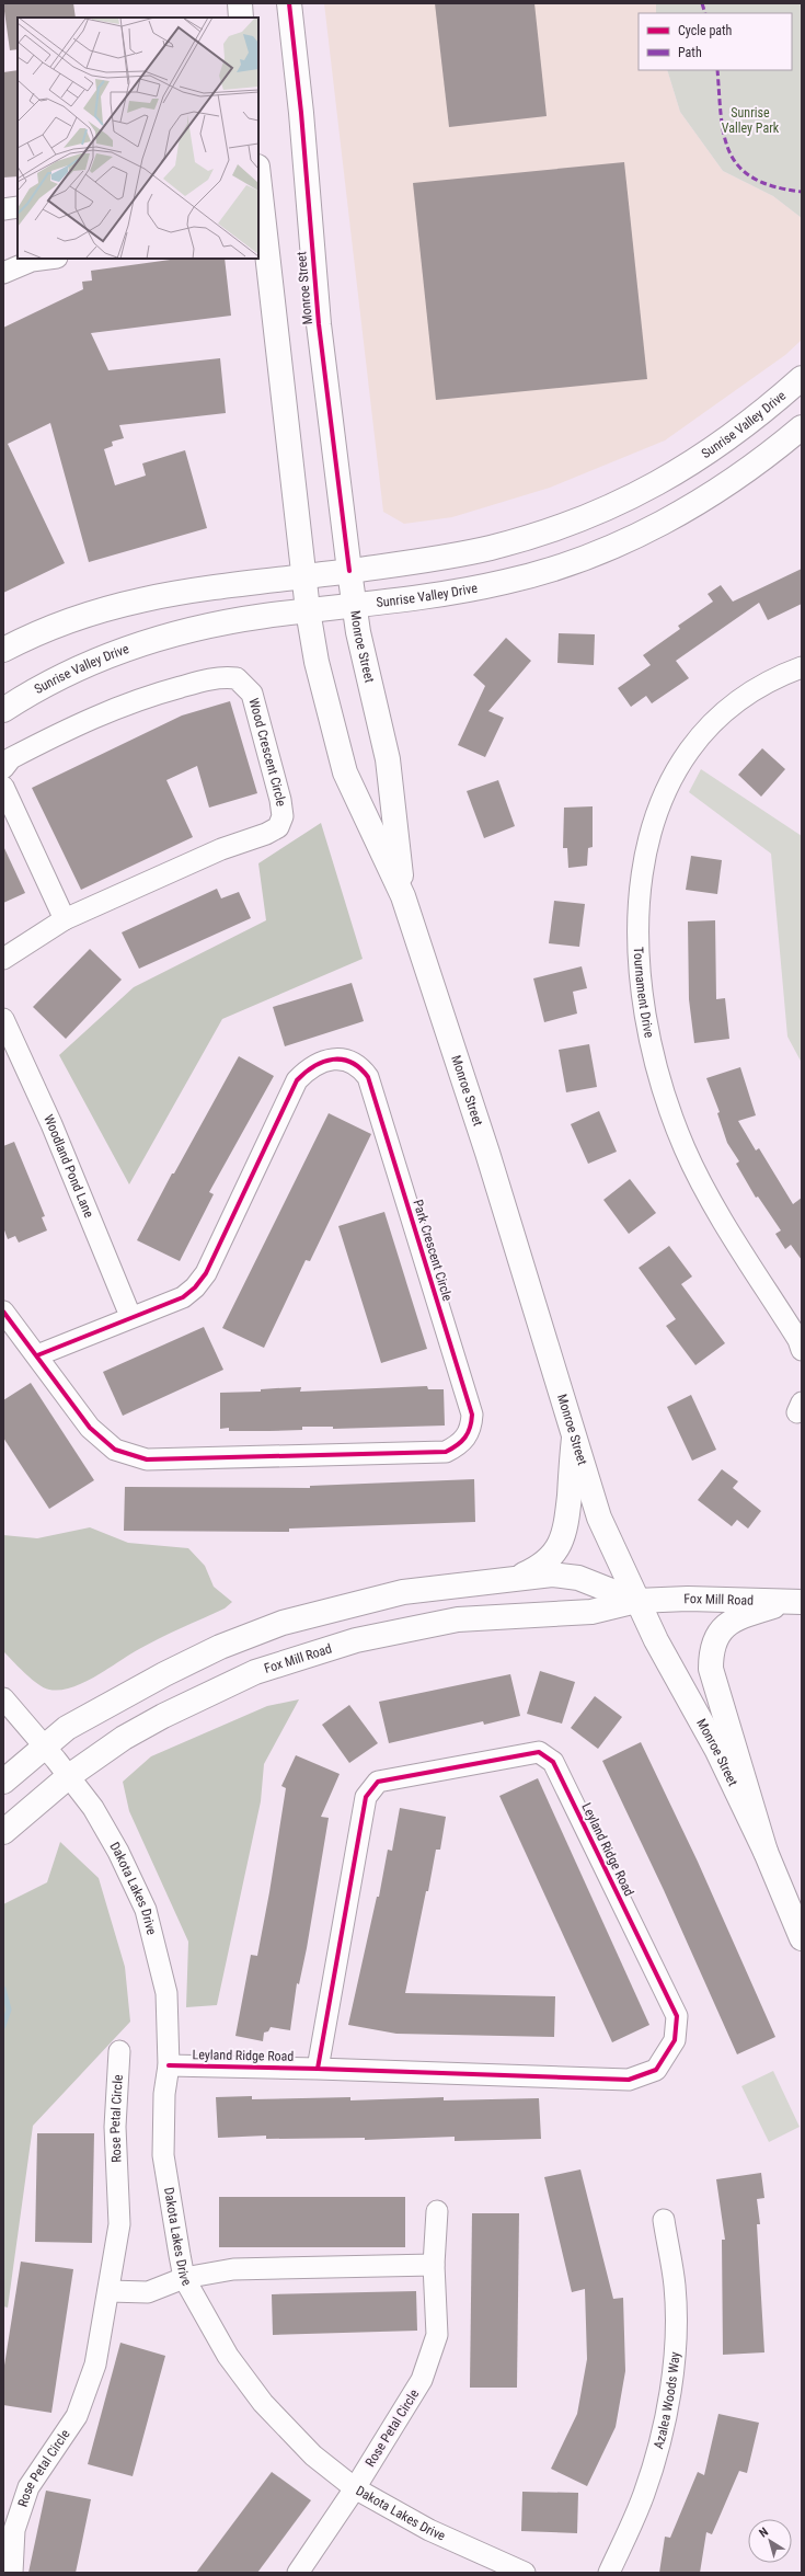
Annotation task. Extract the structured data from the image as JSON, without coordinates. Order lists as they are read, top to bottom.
{
  "streets": {
    "main road": ["Monroe Street", "Sunrise Valley Drive", "Fox Mill Road"],
    "street": [
      "Wood Crescent Circle",
      "Tournament Drive",
      "Woodland Pond Lane",
      "Park Crescent Circle",
      "Leyland Ridge Road",
      "Dakota Lakes Drive",
      "Rose Petal Circle",
      "Azalea Woods Way"
    ]
  },
  "crossings": [
    ["Monroe Street", "Sunrise Valley Drive"],
    ["Monroe Street", "Fox Mill Road"],
    ["Woodland Pond Lane", "Park Crescent Circle"],
    ["Fox Mill Road", "Dakota Lakes Drive"],
    ["Leyland Ridge Road", "Dakota Lakes Drive"],
    ["Dakota Lakes Drive", "Rose Petal Circle"]
  ],
  "parks": ["Sunrise Valley Park"],
  "legend": ["Cycle path", "Path"],
  "north": "top left"
}
